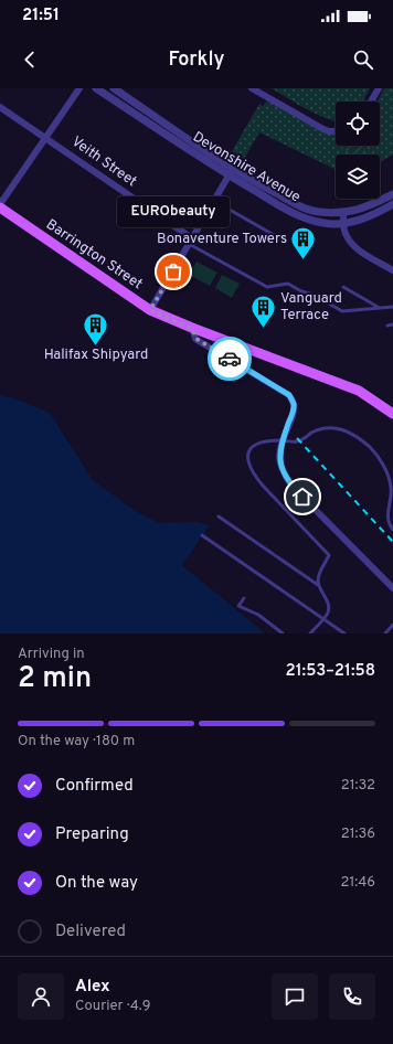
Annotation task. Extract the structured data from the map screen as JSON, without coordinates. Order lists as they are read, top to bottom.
{
  "streets": {
    "main road": ["Barrington Street"],
    "street": ["Veith Street", "Devonshire Avenue"]
  },
  "places": {
    "building": ["Bonaventure Towers", "Vanguard Terrace", "Halifax Shipyard"],
    "other": ["EURObeauty"]
  },
  "page": {
    "status": "21:51",
    "header": "Forkly",
    "bubble": "EURObeauty",
    "heading": ["2 min", "Arriving in", "21:53–21:58"],
    "panel": ["Alex", "Courier · 4.9"],
    "bar": "On the way · 180 m",
    "list": [
      ["Confirmed", "21:32"],
      ["Preparing", "21:36"],
      ["On the way", "21:46"],
      "Delivered"
    ]
  }
}
